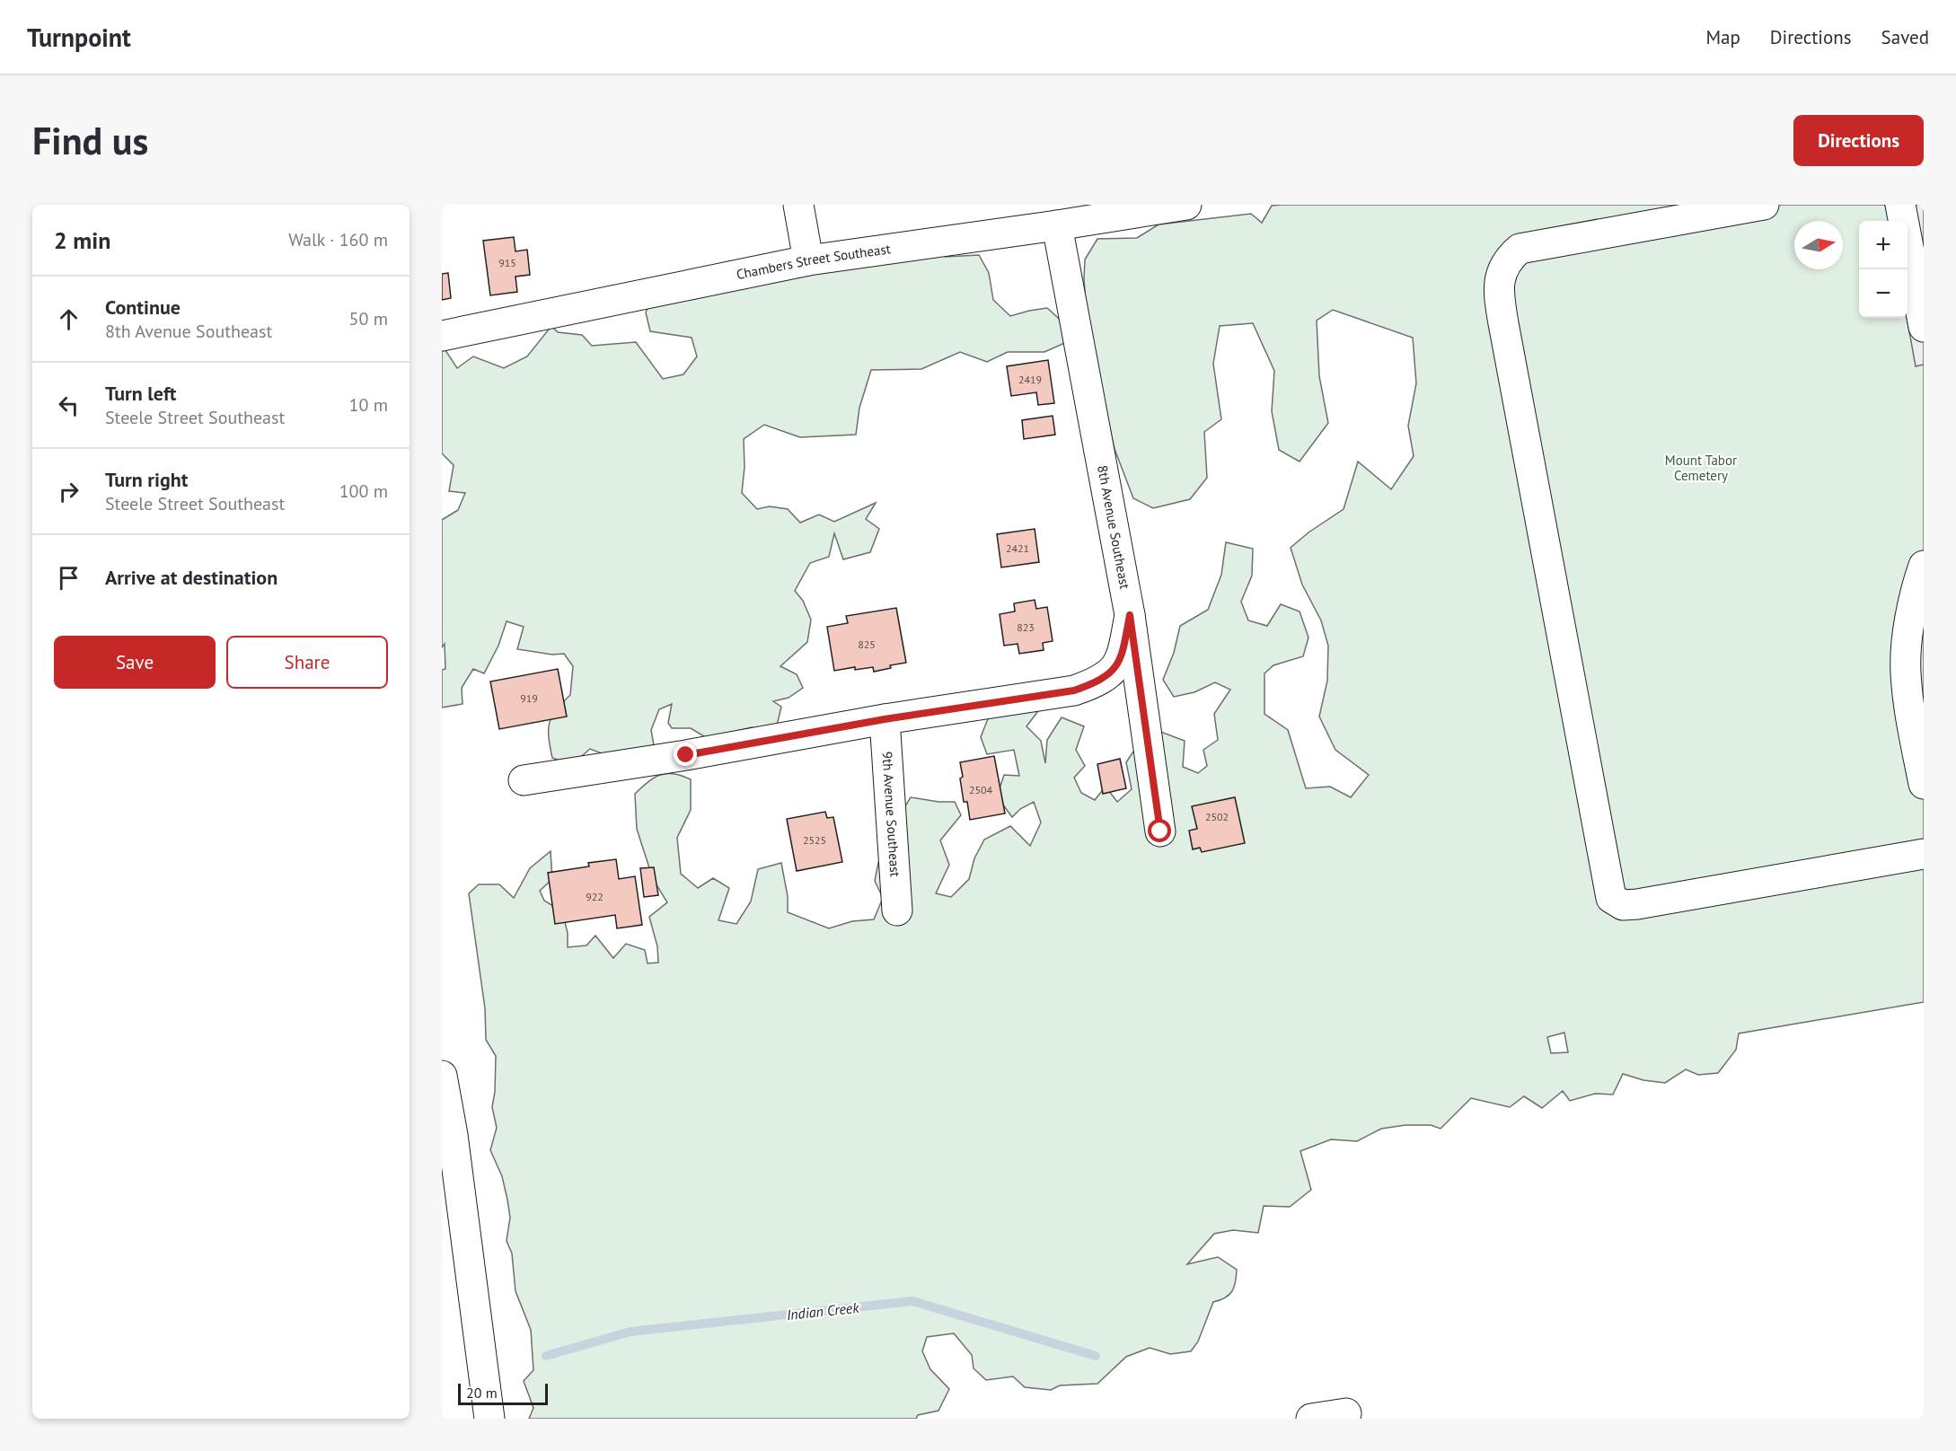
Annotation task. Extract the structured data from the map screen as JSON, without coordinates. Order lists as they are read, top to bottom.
{
  "streets": {
    "main road": ["Chambers Street Southeast", "8th Avenue Southeast", "9th Avenue Southeast"]
  },
  "crossings": [
    ["Chambers Street Southeast", "8th Avenue Southeast"]
  ],
  "water": ["Indian Creek"],
  "parks": ["Mount Tabor Cemetery"],
  "house_numbers": [
    "915",
    "2419",
    "2421",
    "823",
    "825",
    "919",
    "2504",
    "2502",
    "2525",
    "922"
  ],
  "scale_bar": "20 m",
  "north": "right",
  "page": {
    "header": "Turnpoint",
    "nav": ["Map", "Directions", "Saved"],
    "buttons": [
      "Directions",
      ["Save", "Share"]
    ],
    "title": "Find us",
    "heading": ["2 min", "Walk · 160 m"],
    "map_buttons": ["+", "−"],
    "list": [
      ["Continue", "8th Avenue Southeast", "50 m"],
      ["Turn left", "Steele Street Southeast", "10 m"],
      ["Turn right", "Steele Street Southeast", "100 m"],
      "Arrive at destination"
    ],
    "scale": "20 m"
  }
}
